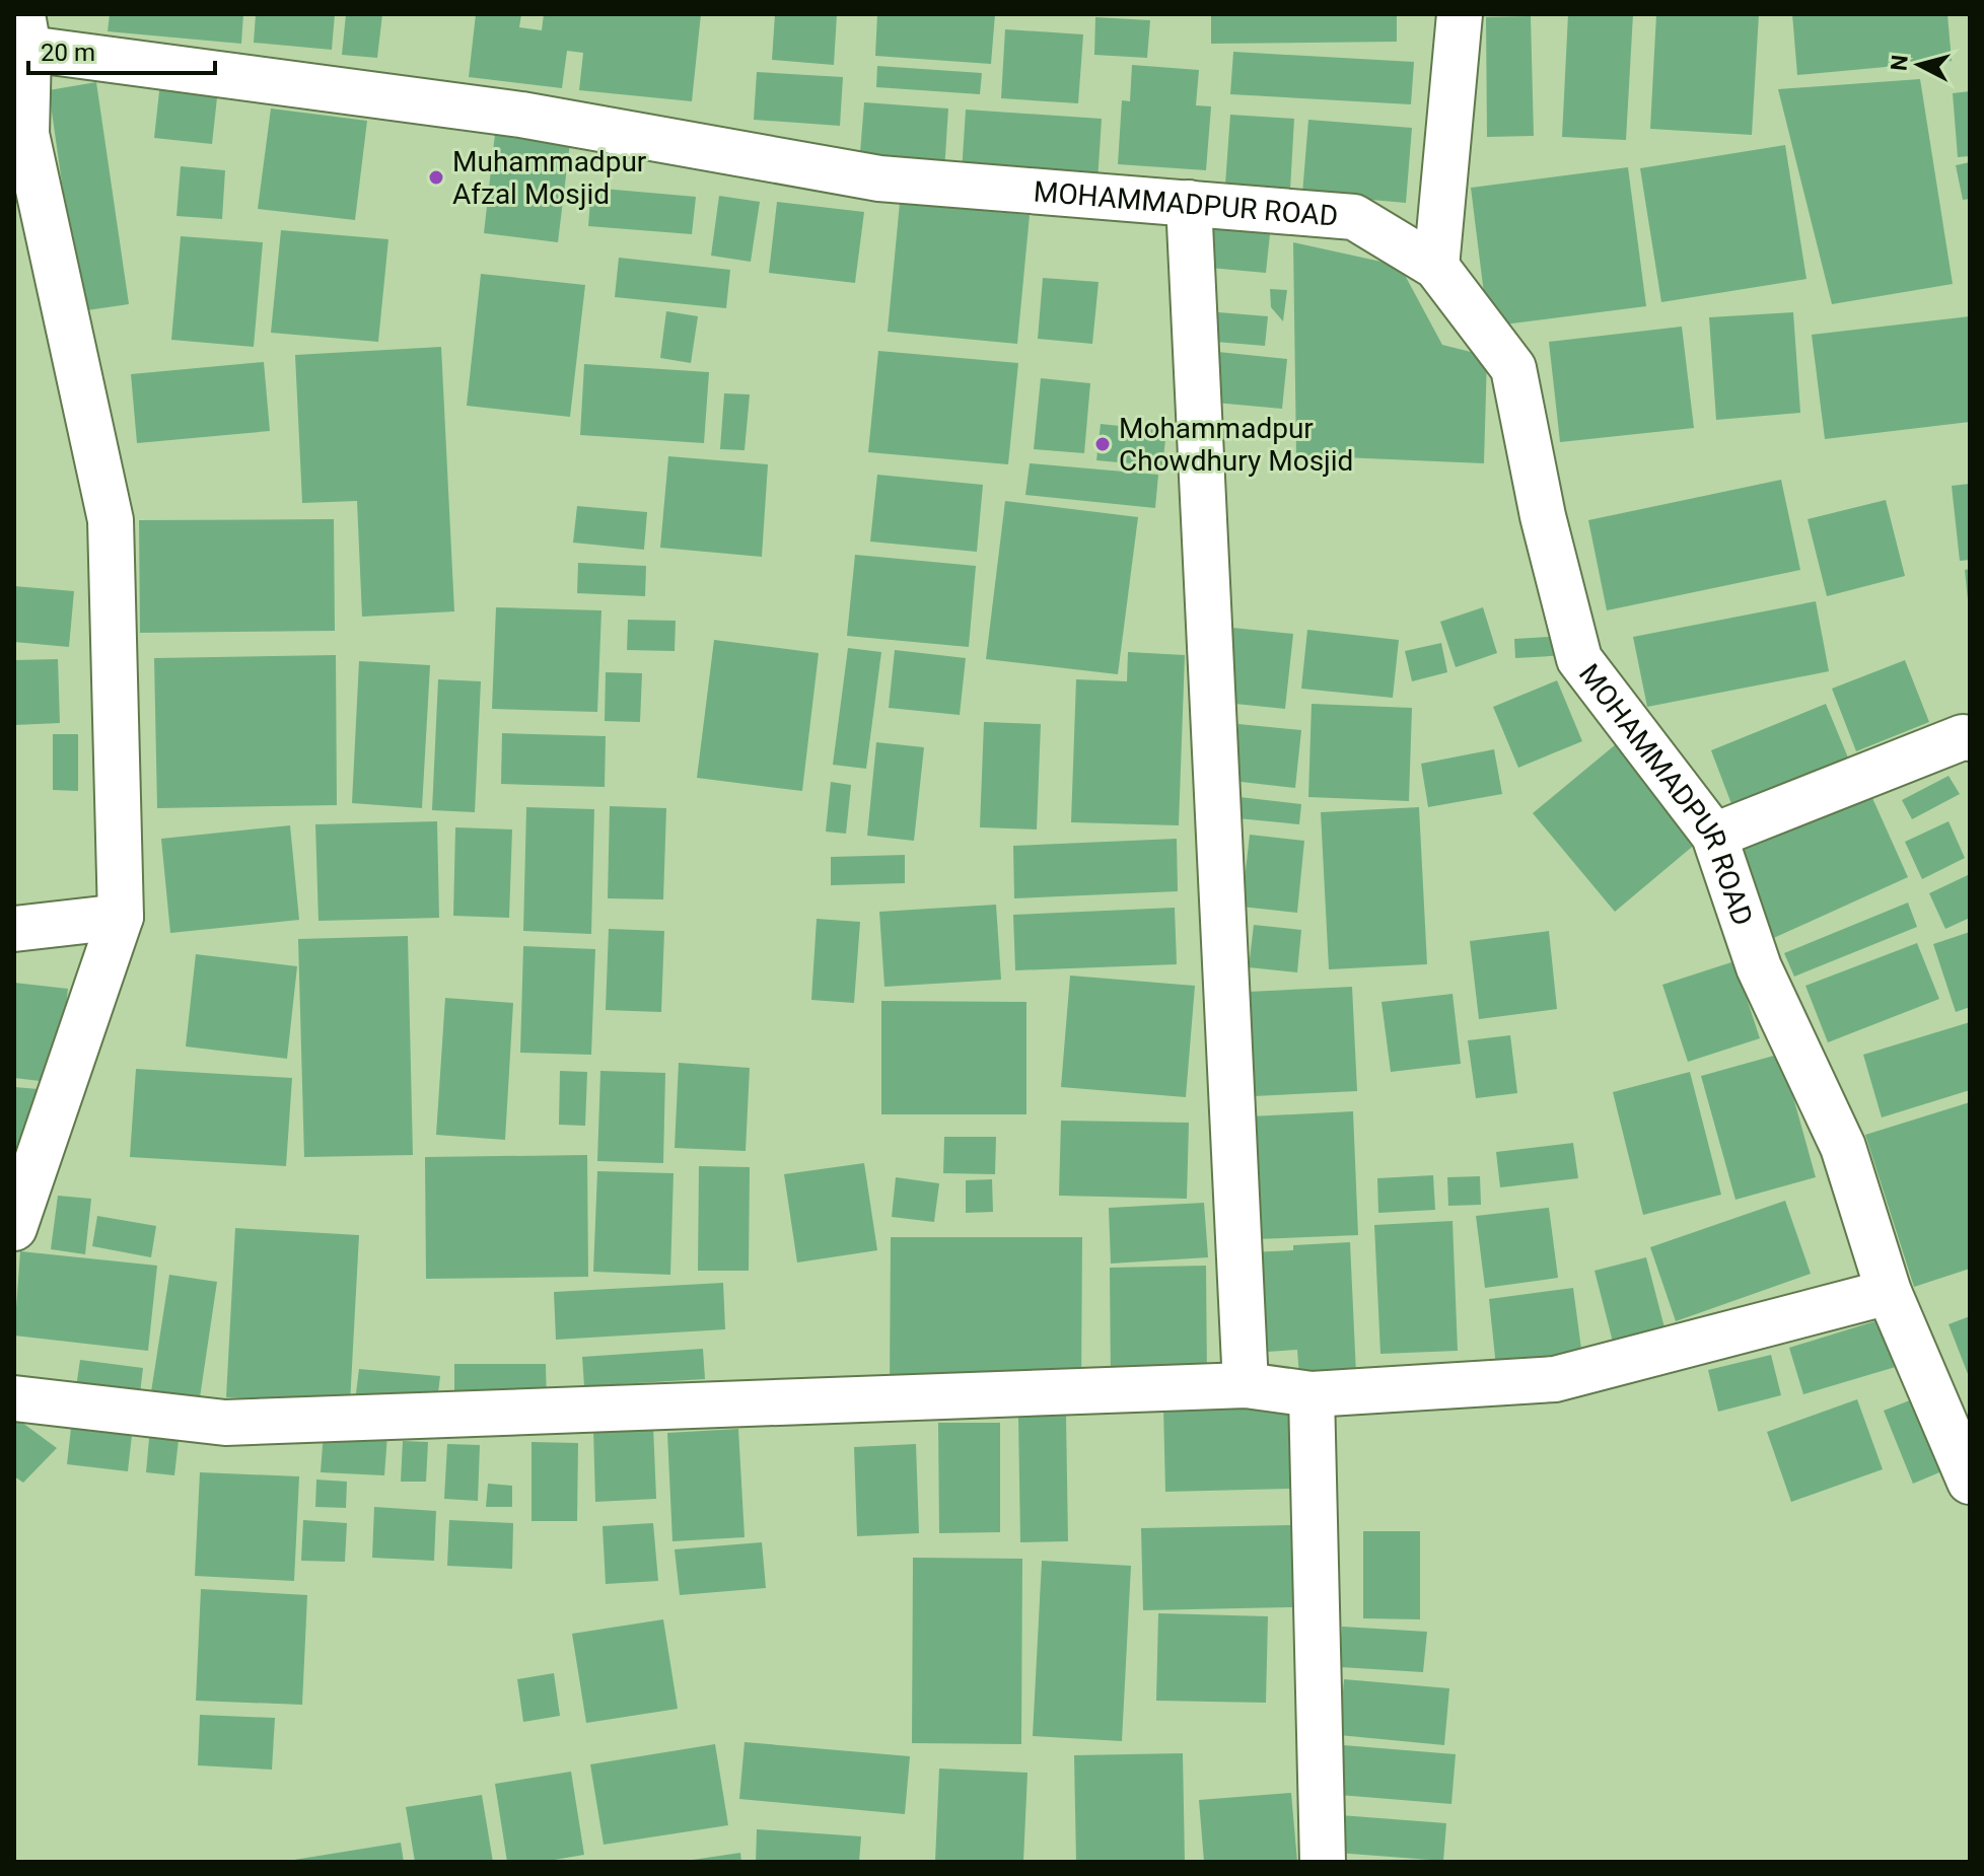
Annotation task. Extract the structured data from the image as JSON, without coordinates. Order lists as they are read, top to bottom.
{
  "streets": {
    "street": ["MOHAMMADPUR ROAD"]
  },
  "places": ["Muhammadpur Afzal Mosjid", "Mohammadpur Chowdhury Mosjid"],
  "scale_bar": "20 m",
  "north": "left"
}
